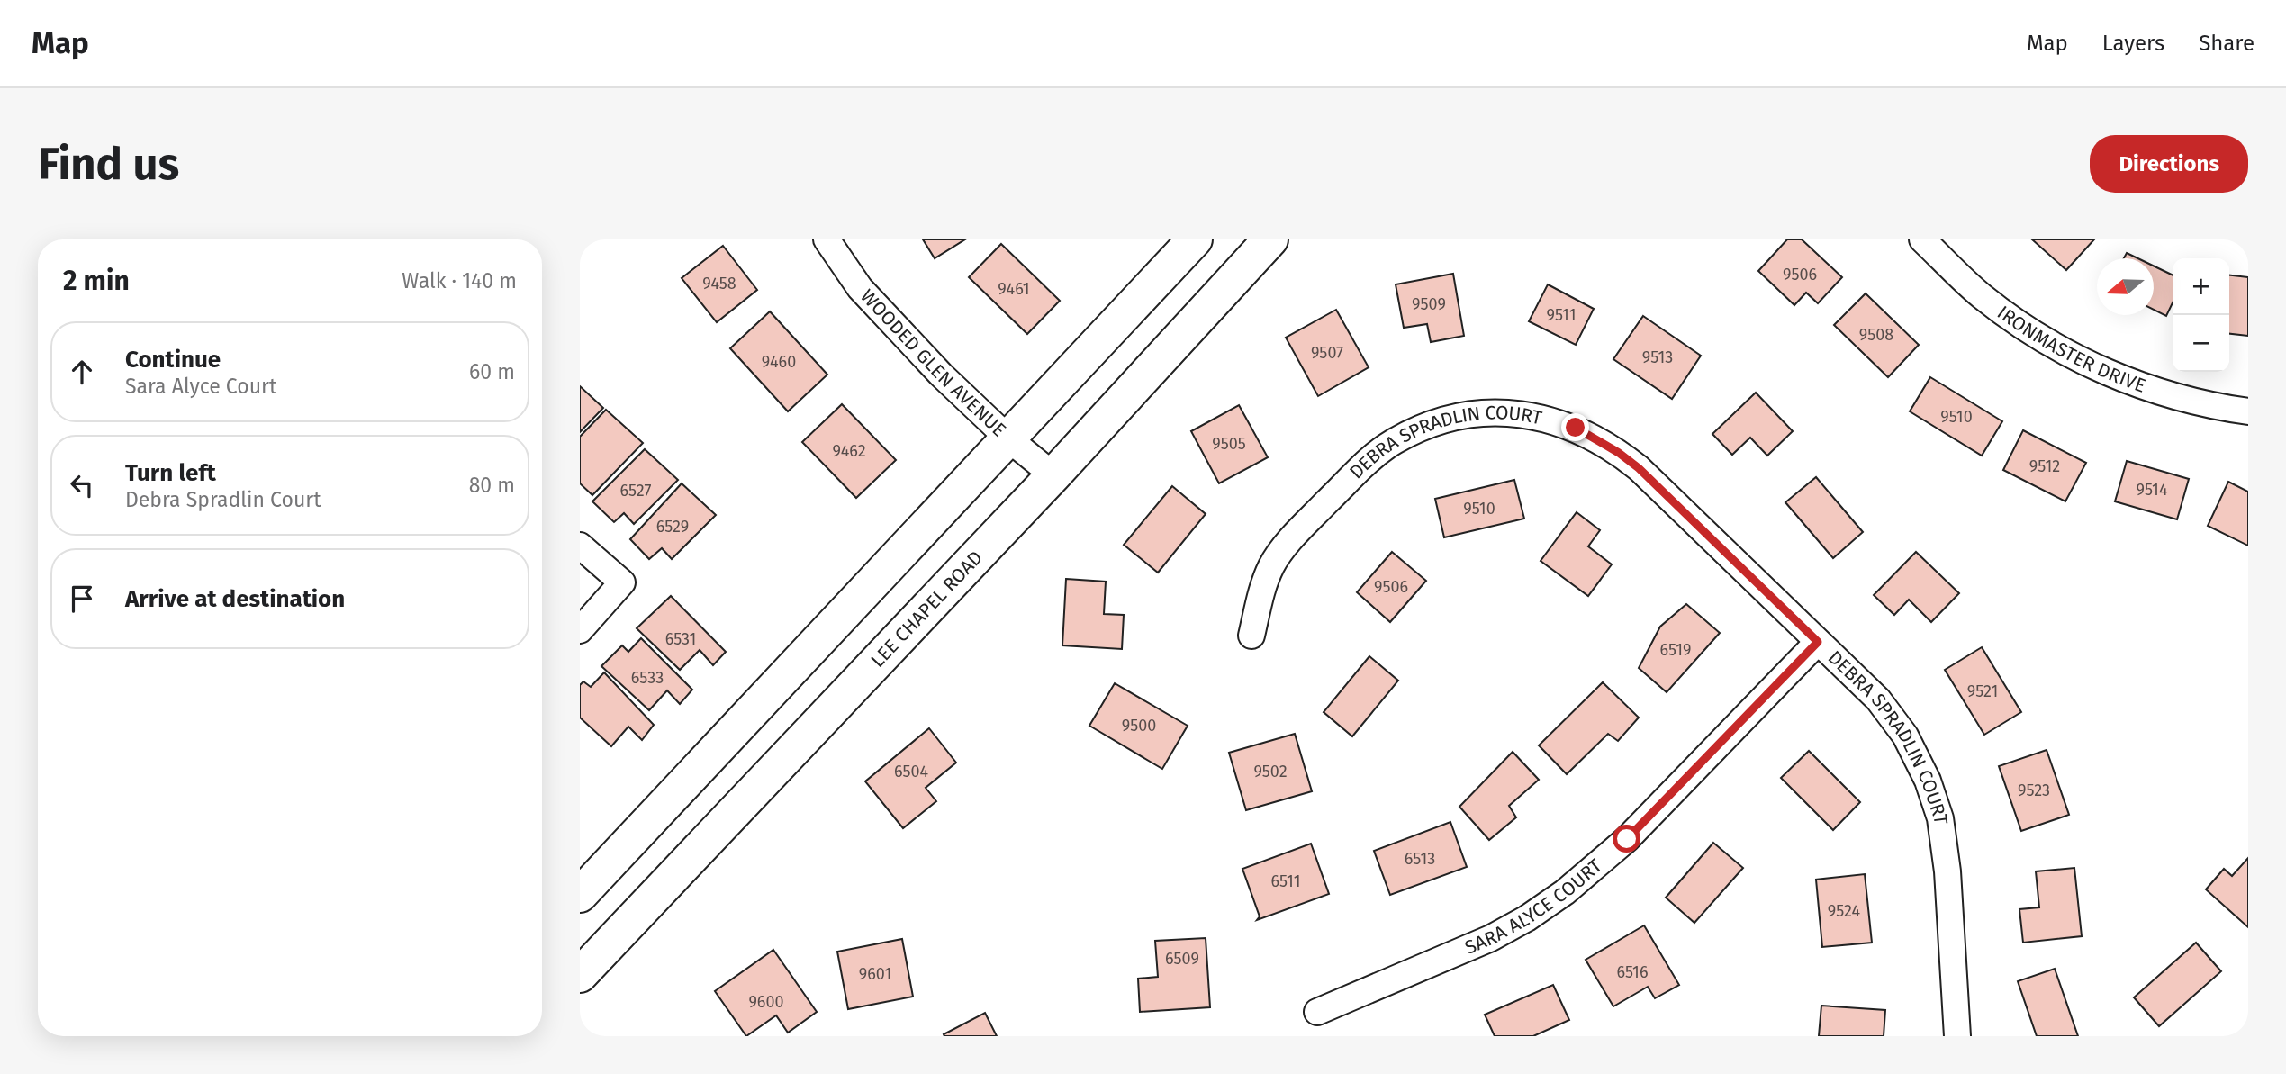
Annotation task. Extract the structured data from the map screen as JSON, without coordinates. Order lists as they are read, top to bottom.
{
  "streets": {
    "main road": ["LEE CHAPEL ROAD"],
    "street": [
      "IRONMASTER DRIVE",
      "WOODED GLEN AVENUE",
      "DEBRA SPRADLIN COURT",
      "SARA ALYCE COURT"
    ]
  },
  "crossings": [
    ["WOODED GLEN AVENUE", "LEE CHAPEL ROAD"],
    ["DEBRA SPRADLIN COURT", "SARA ALYCE COURT"]
  ],
  "house_numbers": [
    "9506",
    "9458",
    "9461",
    "9509",
    "9511",
    "9508",
    "9507",
    "9513",
    "9460",
    "9510",
    "9505",
    "9462",
    "9512",
    "9514",
    "6527",
    "9510",
    "6529",
    "9506",
    "6531",
    "6519",
    "6533",
    "9521",
    "9500",
    "6504",
    "9502",
    "9523",
    "6513",
    "6511",
    "9524",
    "6509",
    "6516",
    "9601",
    "9600"
  ],
  "north": "left",
  "page": {
    "header": "Map",
    "nav": ["Map", "Layers", "Share"],
    "buttons": "Directions",
    "title": "Find us",
    "heading": ["2 min", "Walk · 140 m"],
    "map_buttons": ["+", "−"],
    "list": [
      ["Continue", "Sara Alyce Court", "60 m"],
      ["Turn left", "Debra Spradlin Court", "80 m"],
      "Arrive at destination"
    ]
  }
}
